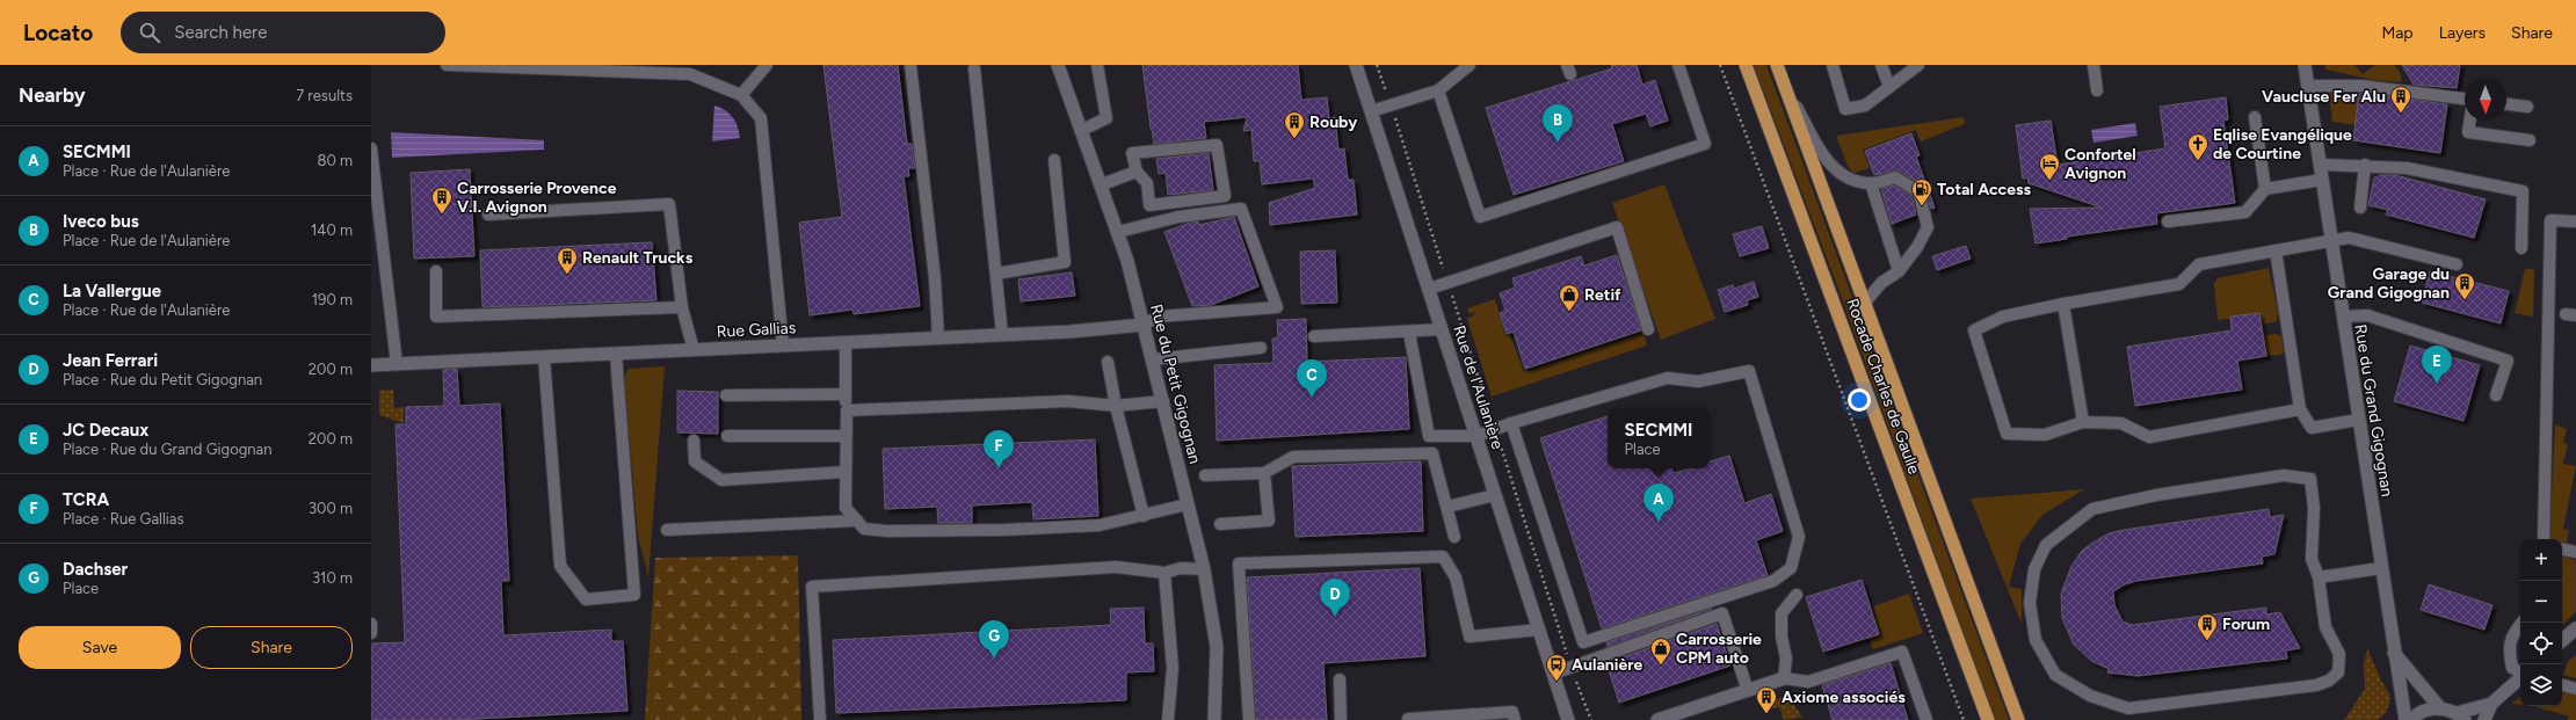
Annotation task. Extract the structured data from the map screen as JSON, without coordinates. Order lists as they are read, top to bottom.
{
  "streets": {
    "main road": ["Rocade Charles de Gaulle"],
    "street": [
      "Rue Gallias",
      "Rue du Petit Gigognan",
      "Rue de l'Aulanière",
      "Rue du Grand Gigognan"
    ]
  },
  "crossings": [
    ["Rue Gallias", "Rue du Petit Gigognan"]
  ],
  "places": {
    "building": [
      "Vaucluse Fer Alu",
      "Rouby",
      "Carrosserie Provence V.I. Avignon",
      "Renault Trucks",
      "Garage du Grand Gigognan",
      "Forum",
      "Axiome associés"
    ],
    "church": ["Eqlise Evangélique de Courtine"],
    "hotel": ["Confortel Avignon"],
    "fuel station": ["Total Access"],
    "shop": ["Retif", "Carrosserie CPM auto"],
    "bus stop": ["Aulanière"]
  },
  "north": "bottom",
  "page": {
    "header": "Locato",
    "search": "Search here",
    "nav": ["Map", "Layers", "Share"],
    "heading": ["Nearby", "7 results"],
    "pins": [
      "B",
      "E",
      "C",
      "F",
      "A",
      "D",
      "G"
    ],
    "list": [
      {
        "mark": "A",
        "name": "SECMMI",
        "note": "Place · Rue de l'Aulanière",
        "value": "80 m"
      },
      {
        "mark": "B",
        "name": "Iveco bus",
        "note": "Place · Rue de l'Aulanière",
        "value": "140 m"
      },
      {
        "mark": "C",
        "name": "La Vallergue",
        "note": "Place · Rue de l'Aulanière",
        "value": "190 m"
      },
      {
        "mark": "D",
        "name": "Jean Ferrari",
        "note": "Place · Rue du Petit Gigognan",
        "value": "200 m"
      },
      {
        "mark": "E",
        "name": "JC Decaux",
        "note": "Place · Rue du Grand Gigognan",
        "value": "200 m"
      },
      {
        "mark": "F",
        "name": "TCRA",
        "note": "Place · Rue Gallias",
        "value": "300 m"
      },
      {
        "mark": "G",
        "name": "Dachser",
        "note": "Place",
        "value": "310 m"
      }
    ],
    "popup": ["SECMMI", "Place"],
    "map_buttons": ["+", "−"],
    "buttons": ["Save", "Share"]
  }
}
